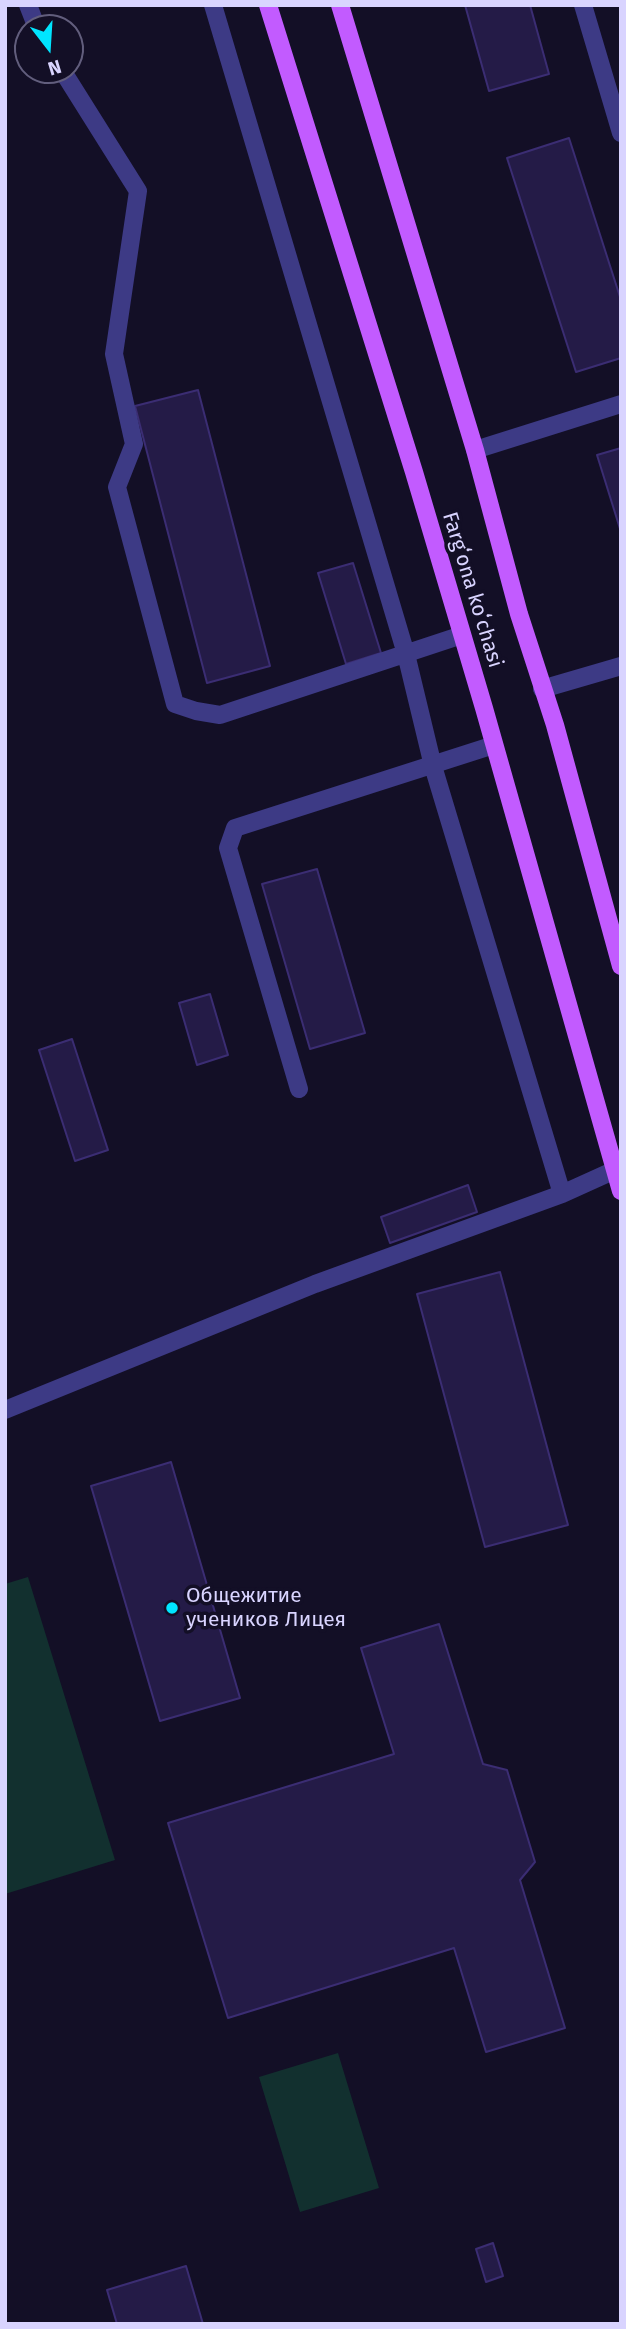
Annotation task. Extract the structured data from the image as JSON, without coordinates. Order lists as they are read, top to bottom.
{
  "streets": {
    "main road": ["Fargʻona koʻchasi"]
  },
  "places": ["Общежитие учеников Лицея"],
  "north": "bottom"
}
